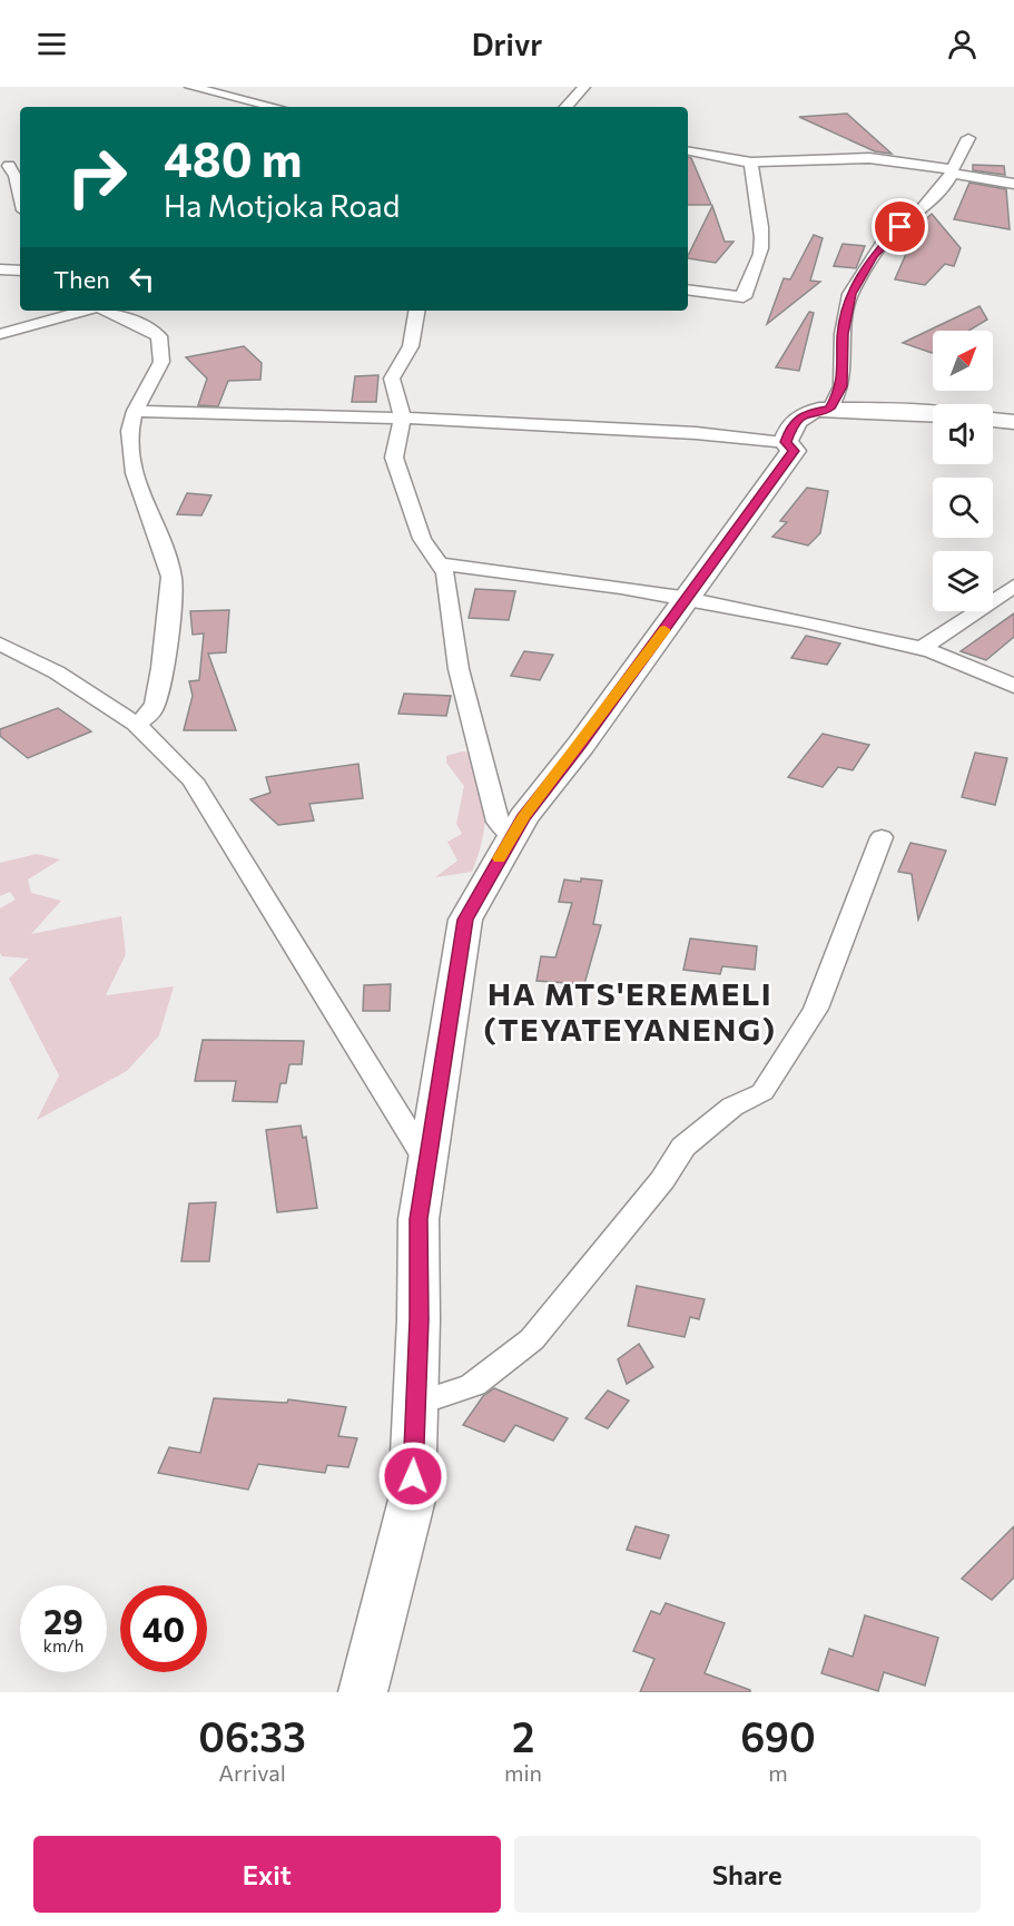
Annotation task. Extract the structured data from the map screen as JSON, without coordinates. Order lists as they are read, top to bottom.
{
  "districts": ["HA MTS'EREMELI (TEYATEYANENG)"],
  "north": "top right",
  "page": {
    "header": "Drivr",
    "turn": ["480 m", "Ha Motjoka Road"],
    "then": "Then",
    "speed": "29 km/h",
    "limit": "40",
    "eta": [
      "06:33",
      "Arrival",
      "2",
      "min",
      "690",
      "m"
    ],
    "buttons": ["Exit", "Share"]
  }
}
